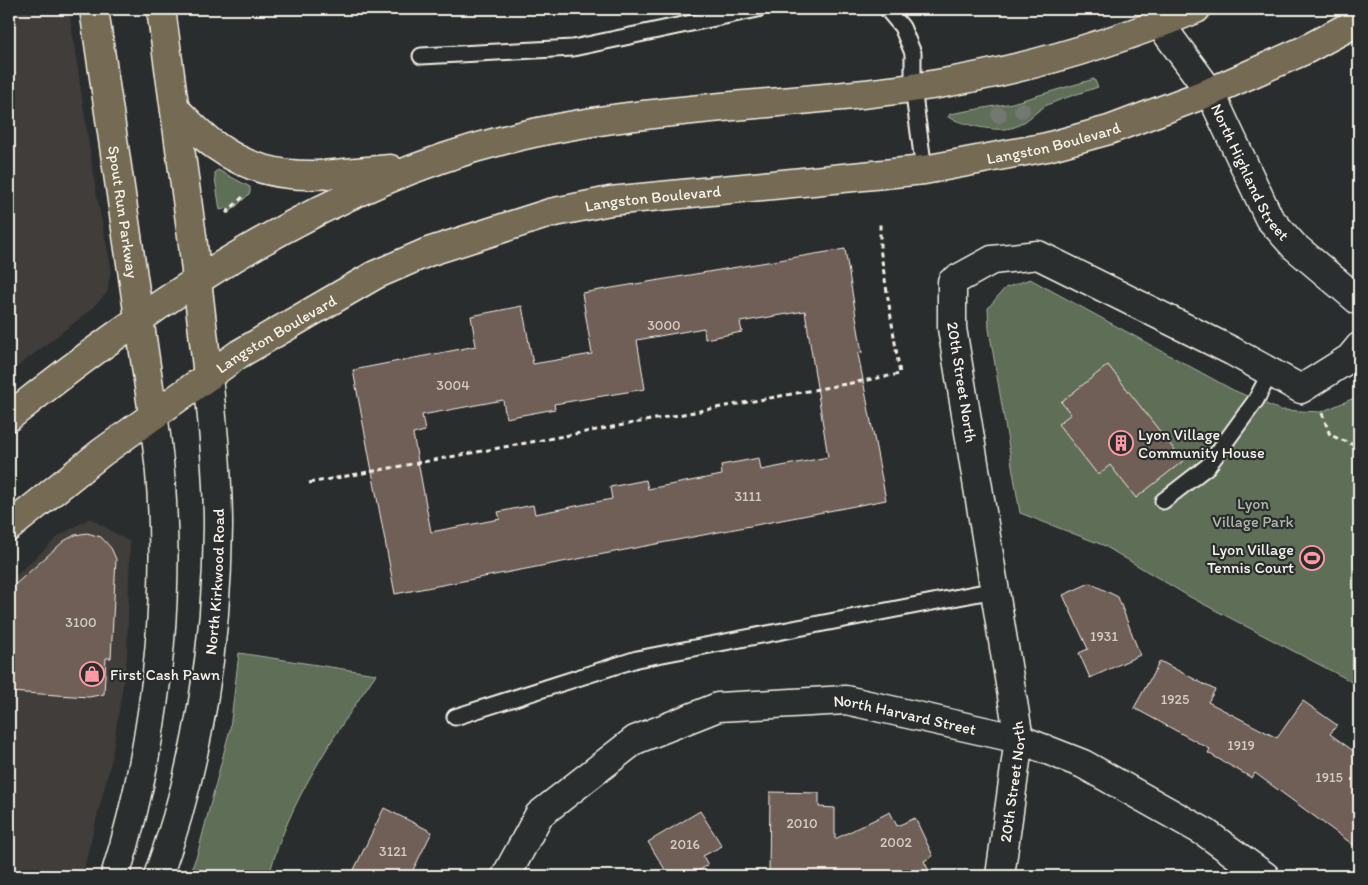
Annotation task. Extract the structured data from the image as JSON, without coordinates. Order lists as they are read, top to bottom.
{
  "streets": {
    "main road": ["Langston Boulevard", "Spout Run Parkway", "North Kirkwood Road"],
    "street": ["North Highland Street", "20th Street North", "North Harvard Street"]
  },
  "crossings": [
    ["Langston Boulevard", "North Highland Street"],
    ["Langston Boulevard", "Spout Run Parkway"],
    ["Langston Boulevard", "North Kirkwood Road"],
    ["20th Street North", "North Harvard Street"]
  ],
  "parks": ["Lyon Village Park"],
  "places": {
    "building": ["Lyon Village Community House"],
    "sports": ["Lyon Village Tennis Court"],
    "shop": ["First Cash Pawn"]
  },
  "house_numbers": [
    "3000",
    "3004",
    "3111",
    "3100",
    "1931",
    "1925",
    "1919",
    "1915",
    "2010",
    "2002",
    "2016",
    "3121"
  ]
}
